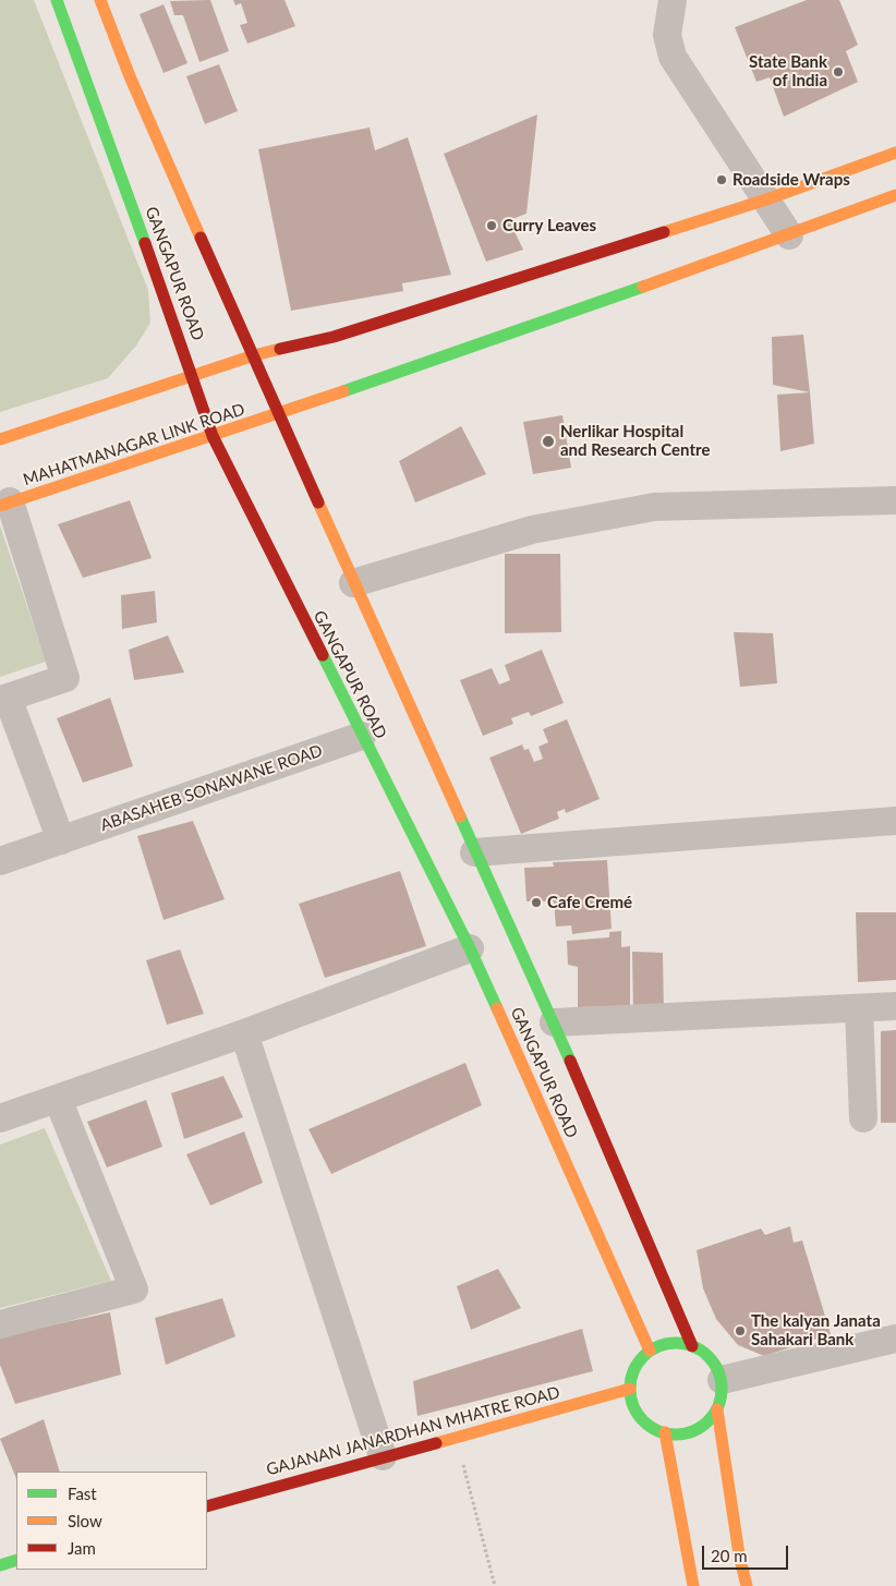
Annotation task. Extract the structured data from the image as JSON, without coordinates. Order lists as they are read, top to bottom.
{
  "streets": {
    "main road": ["GANGAPUR ROAD", "MAHATMANAGAR LINK ROAD", "GAJANAN JANARDHAN MHATRE ROAD"],
    "street": ["ABASAHEB SONAWANE ROAD"]
  },
  "crossings": [
    ["GANGAPUR ROAD", "MAHATMANAGAR LINK ROAD"],
    ["GANGAPUR ROAD", "ABASAHEB SONAWANE ROAD"],
    ["GANGAPUR ROAD", "GAJANAN JANARDHAN MHATRE ROAD"]
  ],
  "places": [
    "State Bank of India",
    "Roadside Wraps",
    "Curry Leaves",
    "Nerlikar Hospital and Research Centre",
    "Cafe Cremé",
    "The kalyan Janata Sahakari Bank"
  ],
  "legend": ["Fast", "Slow", "Jam"],
  "scale_bar": "20 m"
}
